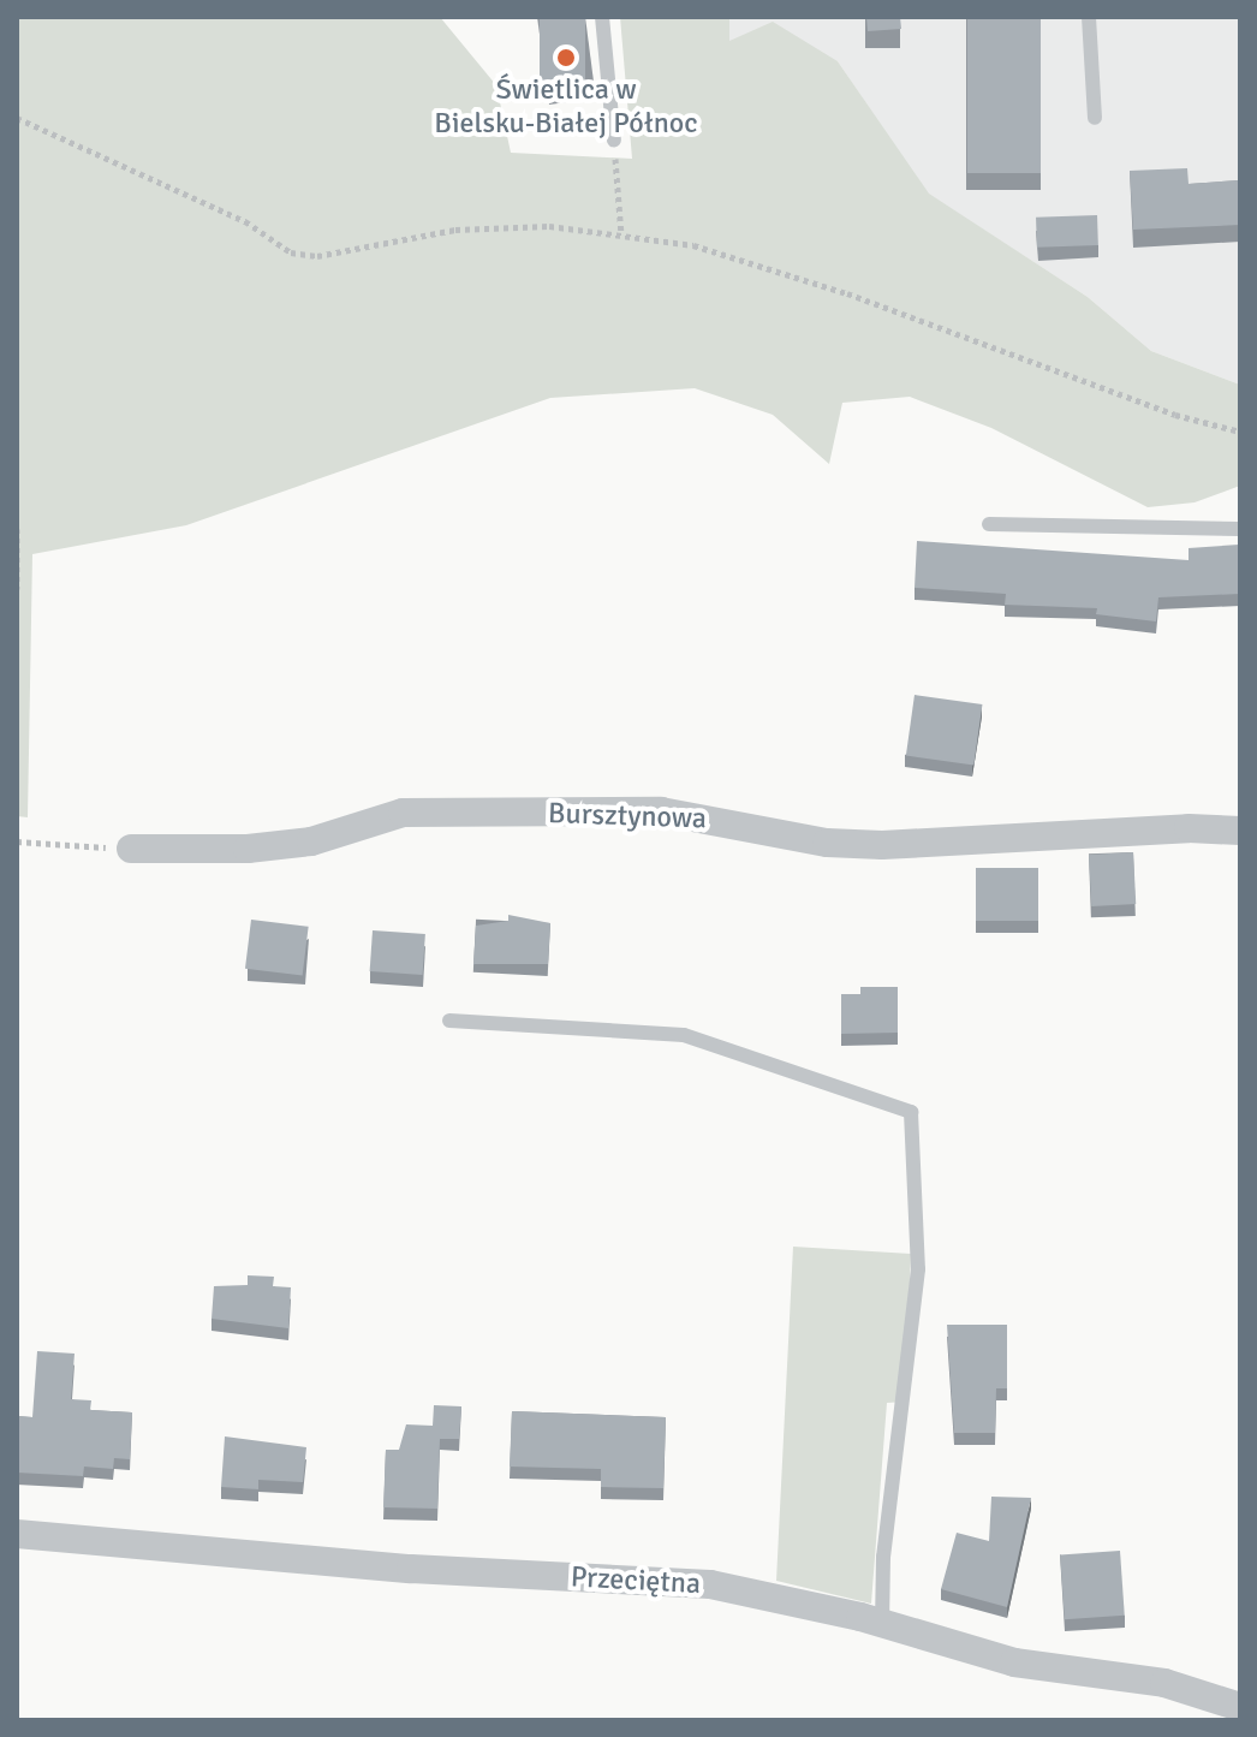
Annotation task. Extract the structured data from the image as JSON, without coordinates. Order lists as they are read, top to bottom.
{
  "streets": {
    "street": ["Bursztynowa", "Przeciętna"]
  },
  "places": ["Świetlica w Bielsku-Białej Północ"]
}
